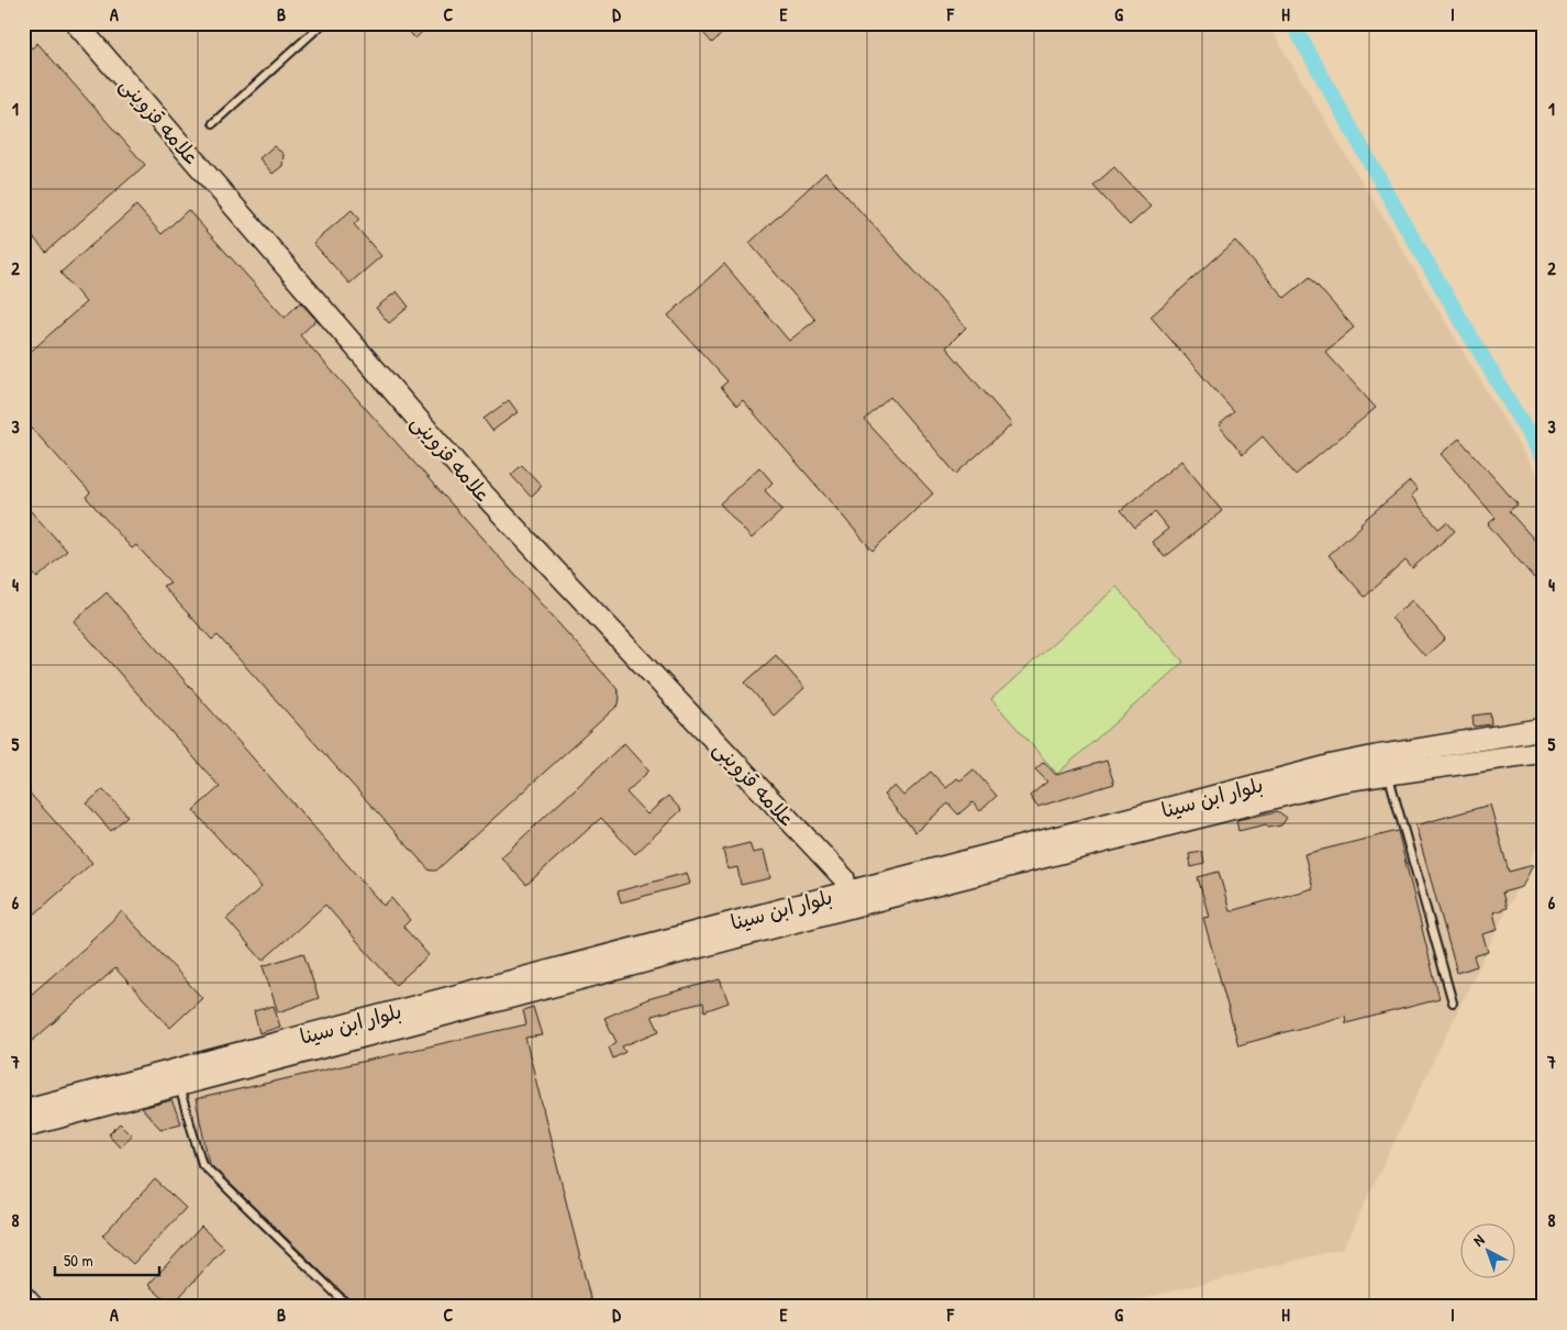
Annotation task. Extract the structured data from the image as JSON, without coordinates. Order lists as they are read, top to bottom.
{
  "streets": {
    "street": ["علامه قزوینی", "بلوار ابن سینا"]
  },
  "scale_bar": "50 m",
  "north": "top left",
  "grid": {
    "columns": [
      "A",
      "B",
      "C",
      "D",
      "E",
      "F",
      "G",
      "H",
      "I"
    ],
    "rows": [
      "1",
      "2",
      "3",
      "4",
      "5",
      "6",
      "7",
      "8"
    ]
  }
}
